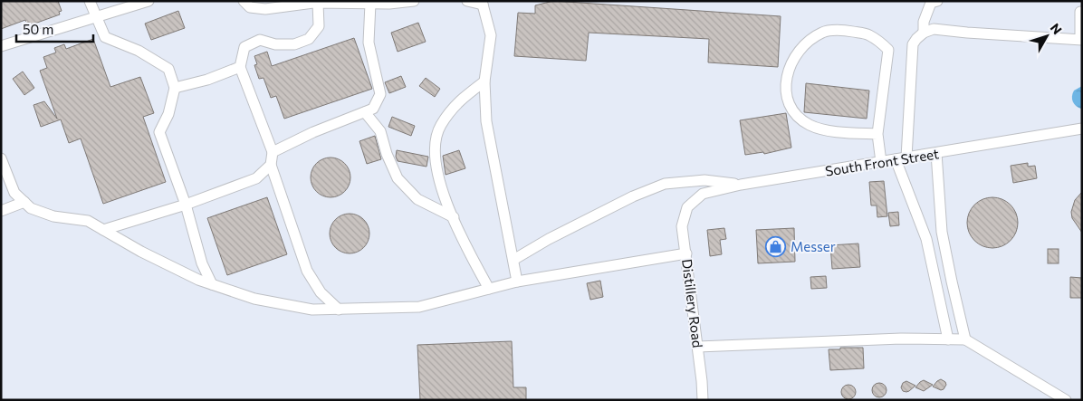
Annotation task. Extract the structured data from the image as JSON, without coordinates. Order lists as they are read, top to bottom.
{
  "streets": {
    "street": ["South Front Street", "Distillery Road"]
  },
  "crossings": [
    ["South Front Street", "Distillery Road"]
  ],
  "places": {
    "shop": ["Messer"]
  },
  "scale_bar": "50 m",
  "north": "top right"
}
